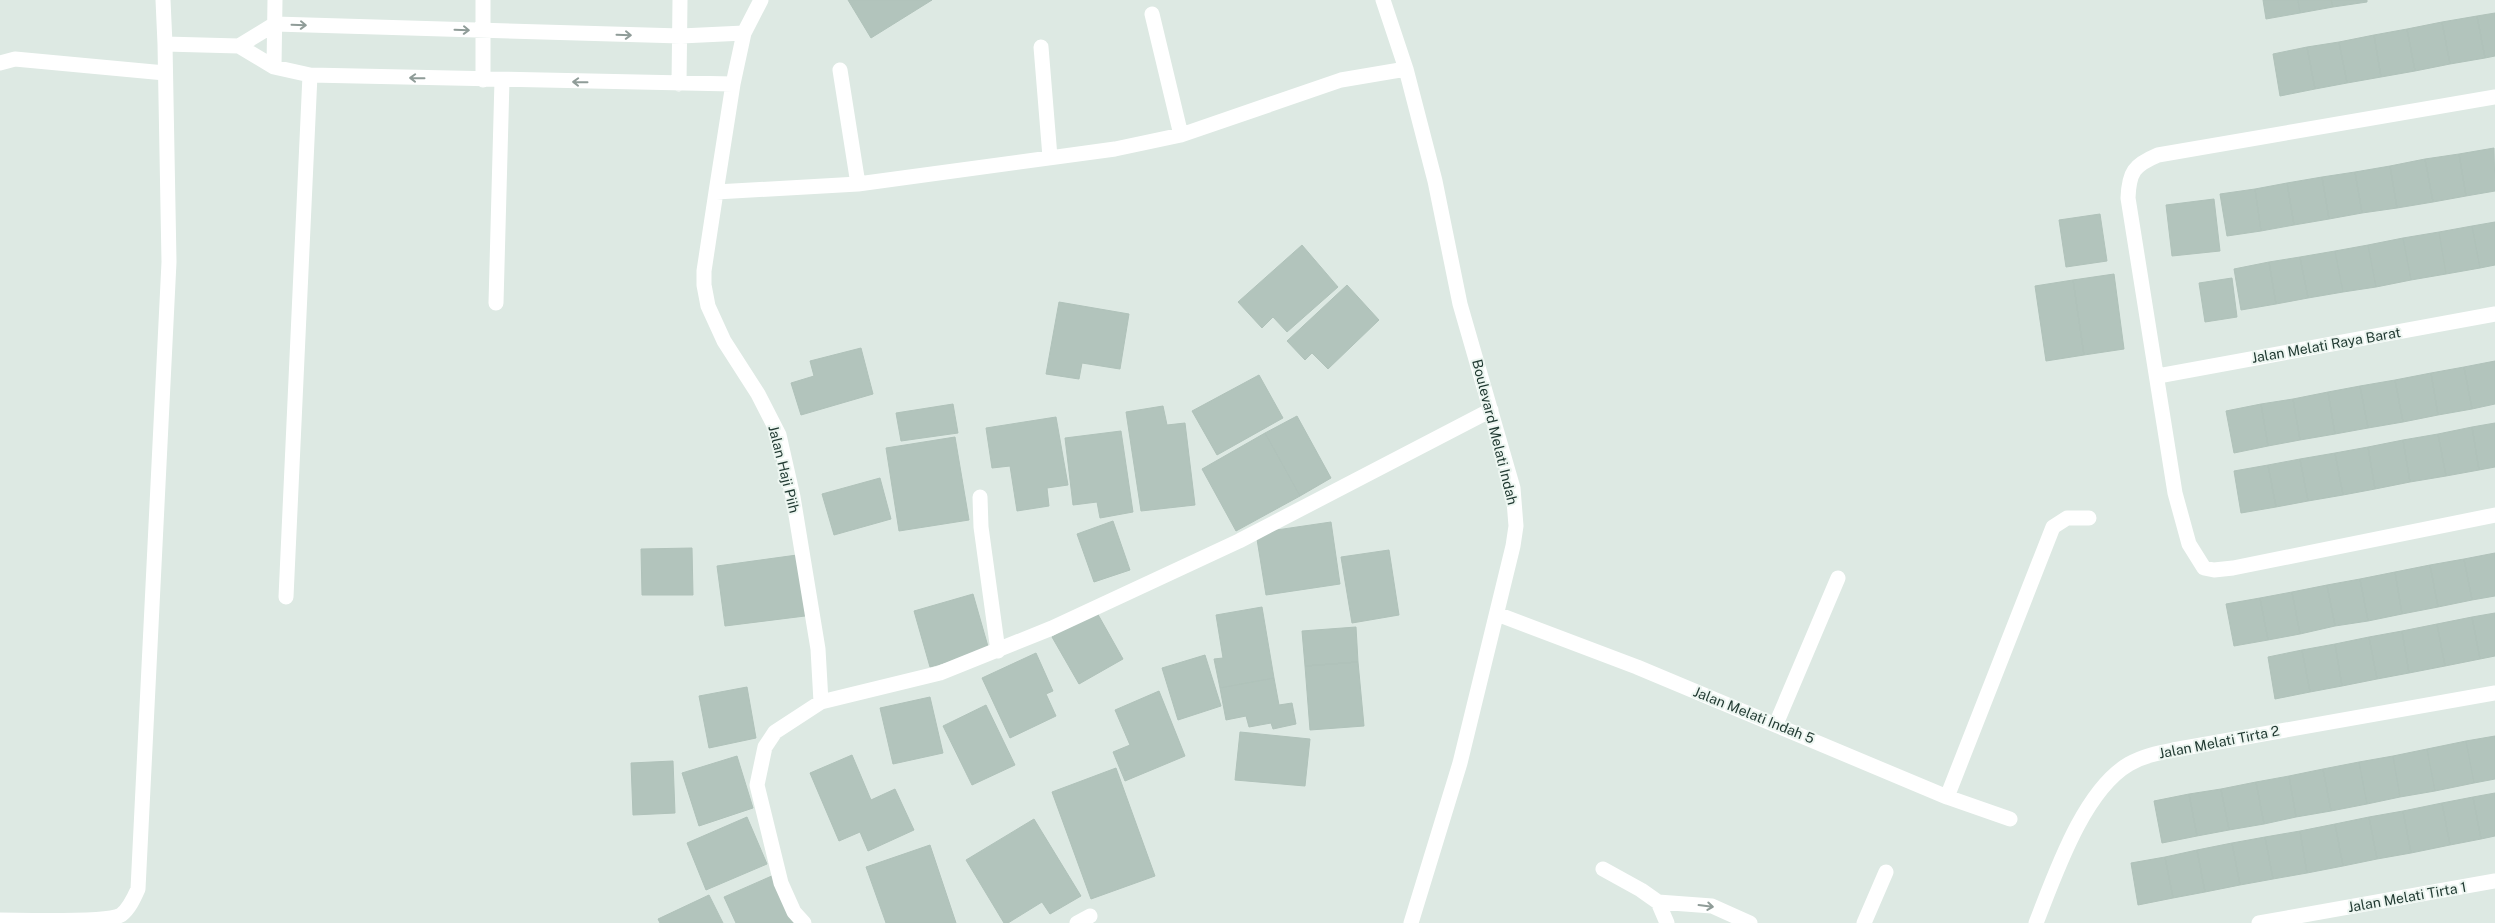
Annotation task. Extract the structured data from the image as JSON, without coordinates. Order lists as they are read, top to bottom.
{
  "streets": {
    "street": [
      "Jalan Melati Raya Barat",
      "Boulevard Melati Indah",
      "Jalan Haji Piih",
      "Jalan Melati Indah 5",
      "Jalan Melati Tirta 2",
      "Jalan Melati Tirta 1"
    ]
  },
  "crossings": [
    ["Boulevard Melati Indah", "Jalan Melati Indah 5"]
  ]
}
